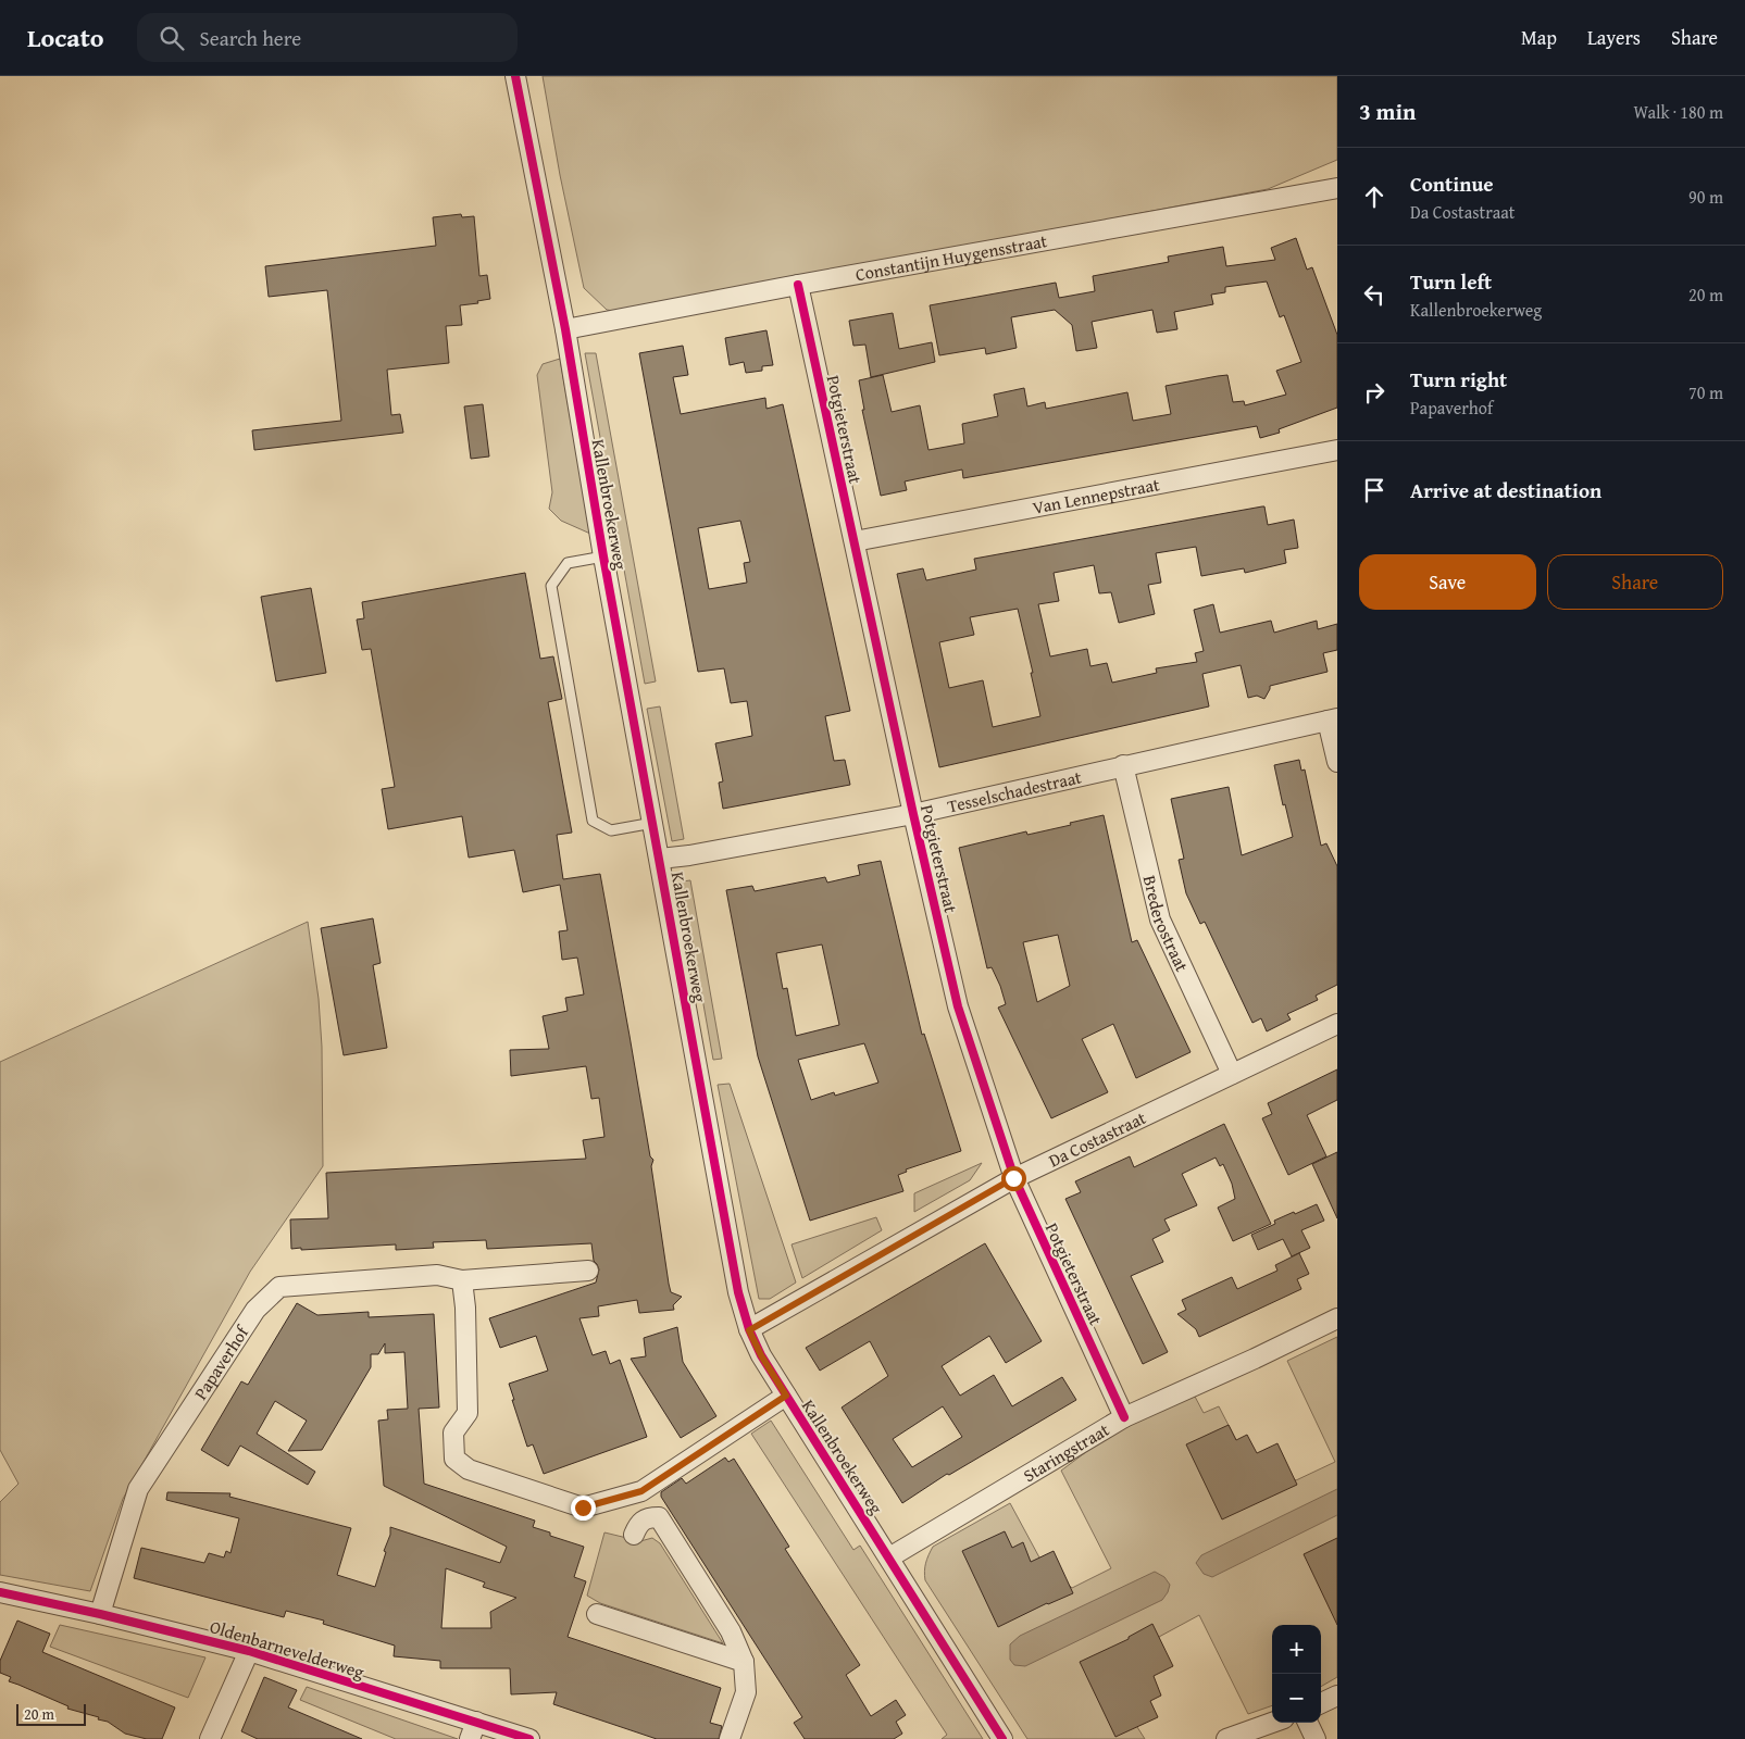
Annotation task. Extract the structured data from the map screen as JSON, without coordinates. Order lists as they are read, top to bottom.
{
  "streets": {
    "street": [
      "Constantijn Huygensstraat",
      "Potgieterstraat",
      "Van Lennepstraat",
      "Kallenbroekerweg",
      "Tesselschadestraat",
      "Brederostraat",
      "Da Costastraat",
      "Papaverhof",
      "Staringstraat",
      "Oldenbarnevelderweg"
    ]
  },
  "crossings": [
    ["Constantijn Huygensstraat", "Potgieterstraat"],
    ["Constantijn Huygensstraat", "Kallenbroekerweg"],
    ["Potgieterstraat", "Van Lennepstraat"],
    ["Potgieterstraat", "Tesselschadestraat"],
    ["Potgieterstraat", "Da Costastraat"],
    ["Potgieterstraat", "Staringstraat"],
    ["Kallenbroekerweg", "Tesselschadestraat"],
    ["Kallenbroekerweg", "Da Costastraat"],
    ["Kallenbroekerweg", "Staringstraat"],
    ["Tesselschadestraat", "Brederostraat"],
    ["Brederostraat", "Da Costastraat"],
    ["Papaverhof", "Oldenbarnevelderweg"]
  ],
  "scale_bar": "20 m",
  "page": {
    "header": "Locato",
    "search": "Search here",
    "nav": ["Map", "Layers", "Share"],
    "heading": ["3 min", "Walk · 180 m"],
    "list": [
      ["Continue", "Da Costastraat", "90 m"],
      ["Turn left", "Kallenbroekerweg", "20 m"],
      ["Turn right", "Papaverhof", "70 m"],
      "Arrive at destination"
    ],
    "buttons": ["Save", "Share"],
    "map_buttons": ["+", "−"],
    "scale": "20 m"
  }
}
